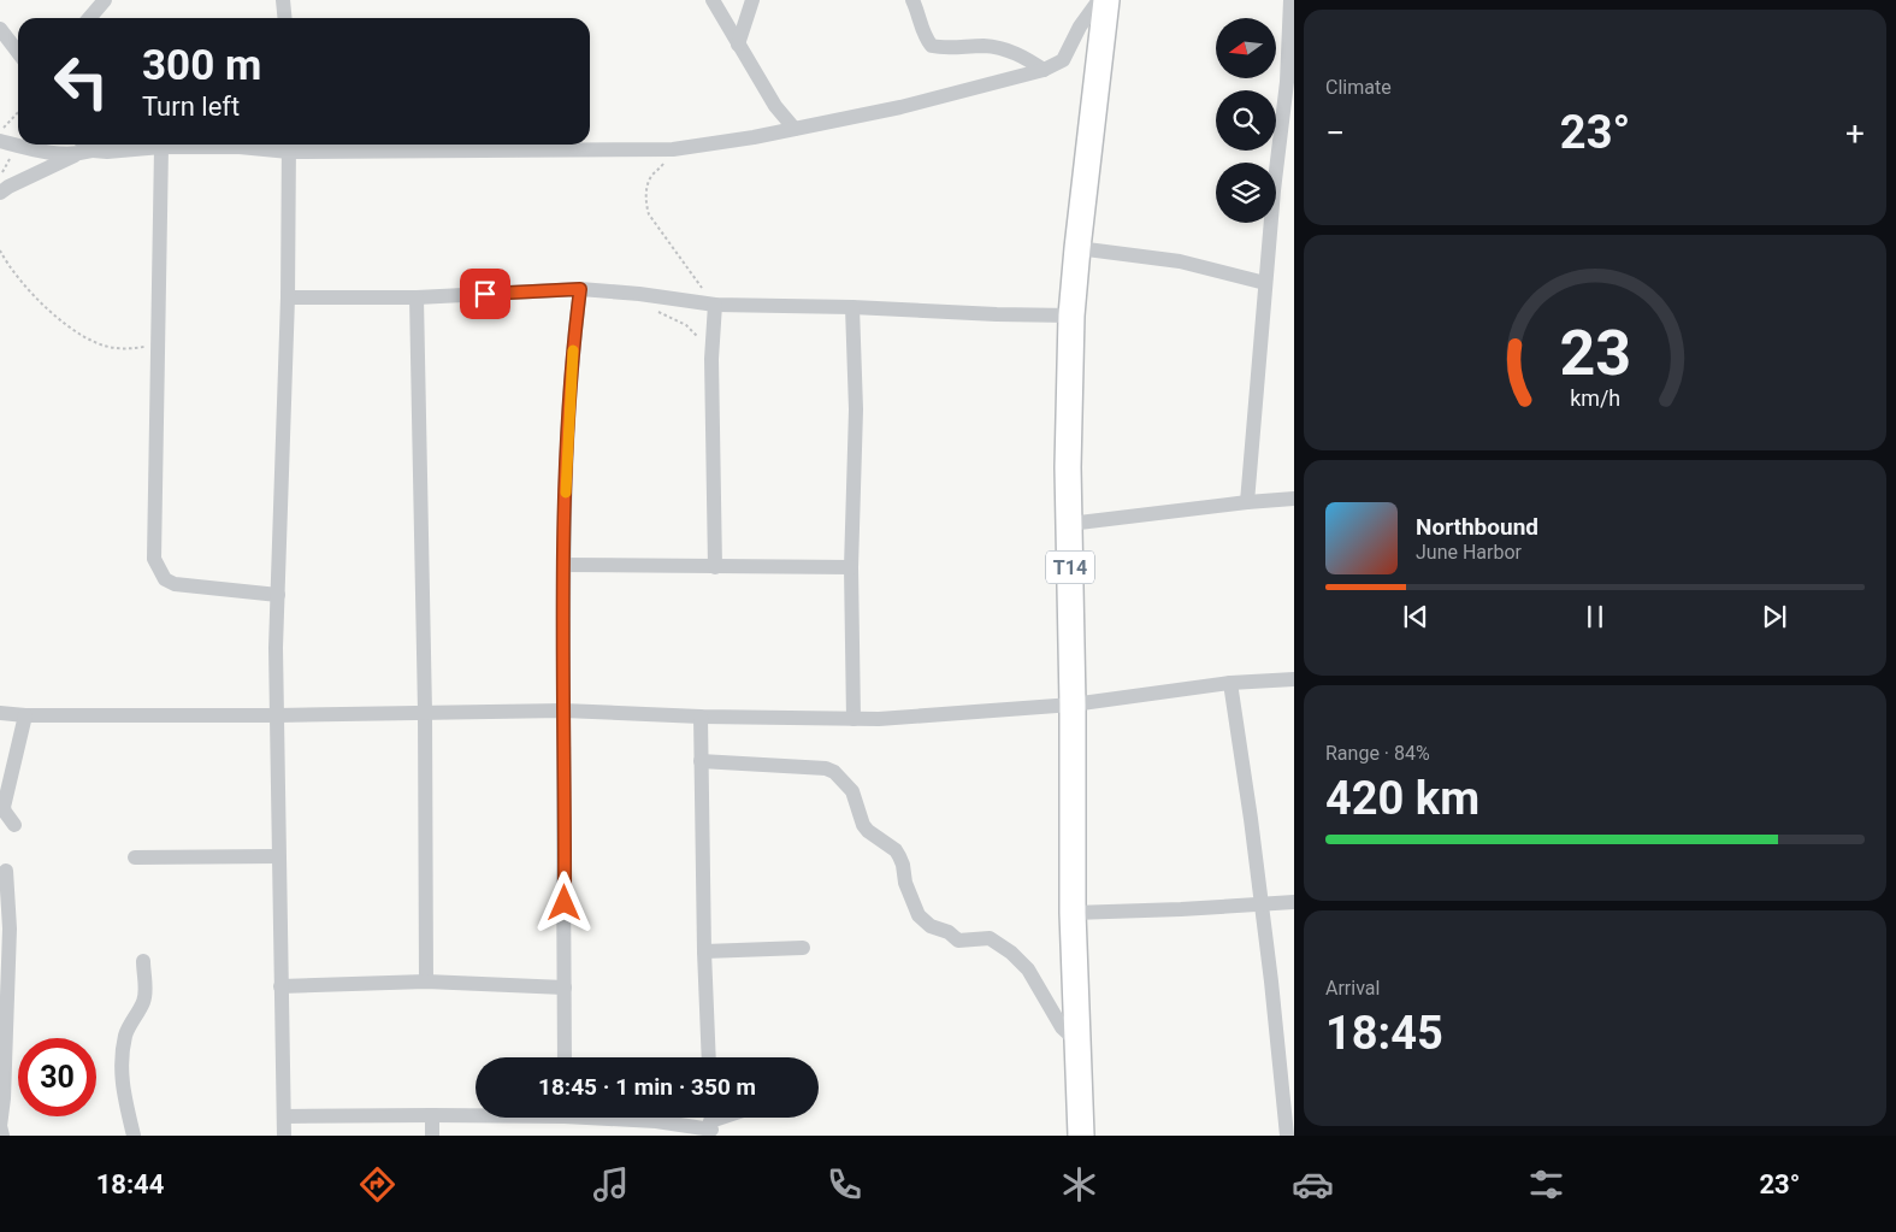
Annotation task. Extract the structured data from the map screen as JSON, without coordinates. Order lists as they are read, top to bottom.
{
  "streets": {
    "highway": ["T14"]
  },
  "north": "left",
  "page": {
    "tile": [
      "Climate",
      ["Range · 84%", "420 km"],
      ["Arrival", "18:45"]
    ],
    "turn": ["300 m", "Turn left"],
    "heat": ["−", "23°", "+"],
    "song": ["Northbound", "June Harbor"],
    "limit": "30",
    "trip": "18:45 · 1 min · 350 m",
    "tabs": ["18:44", "23°"],
    "gauge": ["23", "km/h"]
  }
}
